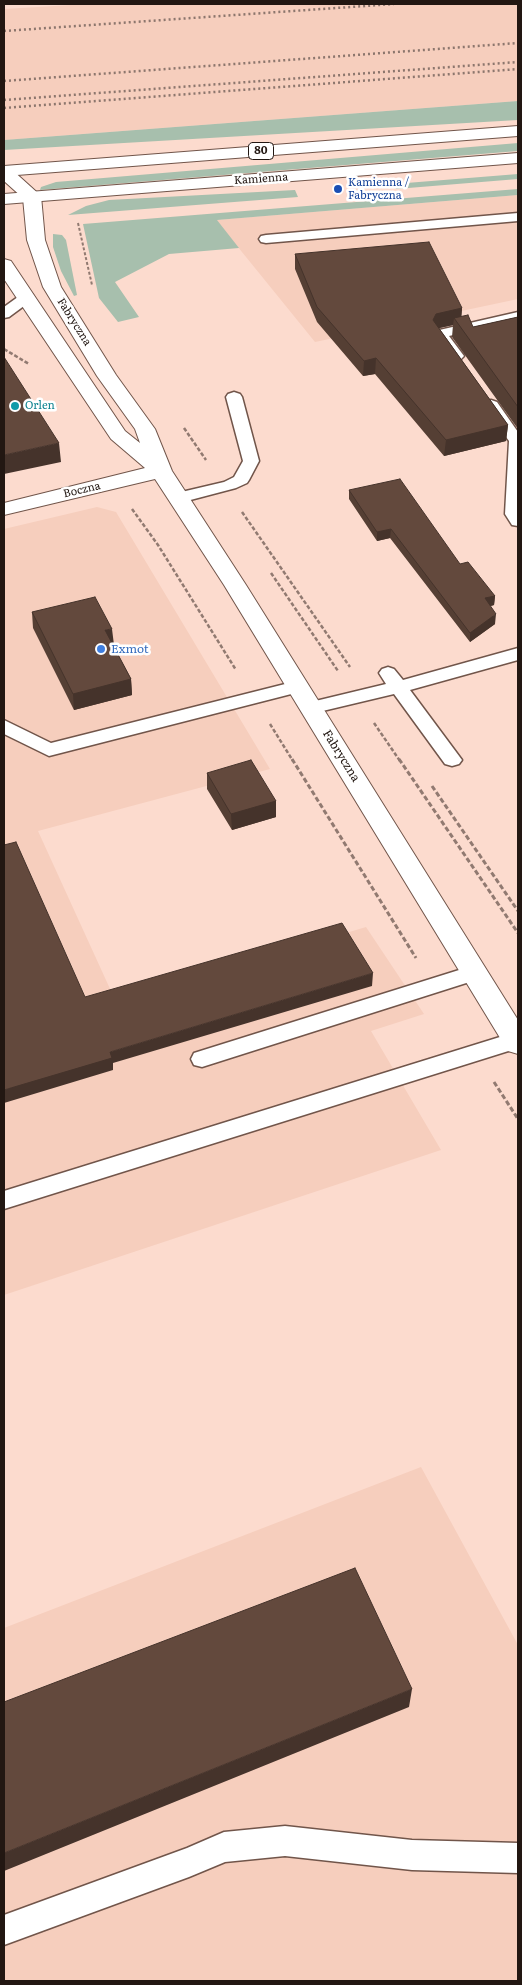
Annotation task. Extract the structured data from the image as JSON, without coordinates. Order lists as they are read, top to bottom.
{
  "streets": {
    "street": [
      "80",
      "Kamienna",
      "Fabryczna",
      "Boczna"
    ]
  },
  "crossings": [
    ["Kamienna", "Fabryczna"],
    ["Fabryczna", "Boczna"]
  ],
  "places": ["Kamienna / Fabryczna", "Orlen", "Exmot"]
}
